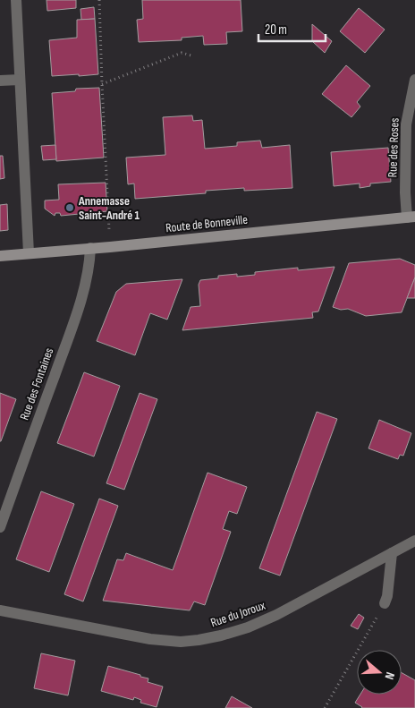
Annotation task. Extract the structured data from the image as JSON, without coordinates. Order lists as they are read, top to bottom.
{
  "streets": {
    "main road": ["Route de Bonneville"],
    "street": ["Rue des Roses", "Rue des Fontaines", "Rue du Joroux"]
  },
  "crossings": [
    ["Rue des Roses", "Route de Bonneville"],
    ["Route de Bonneville", "Rue des Fontaines"]
  ],
  "places": ["Annemasse Saint-André 1"],
  "scale_bar": "20 m",
  "north": "right"
}
